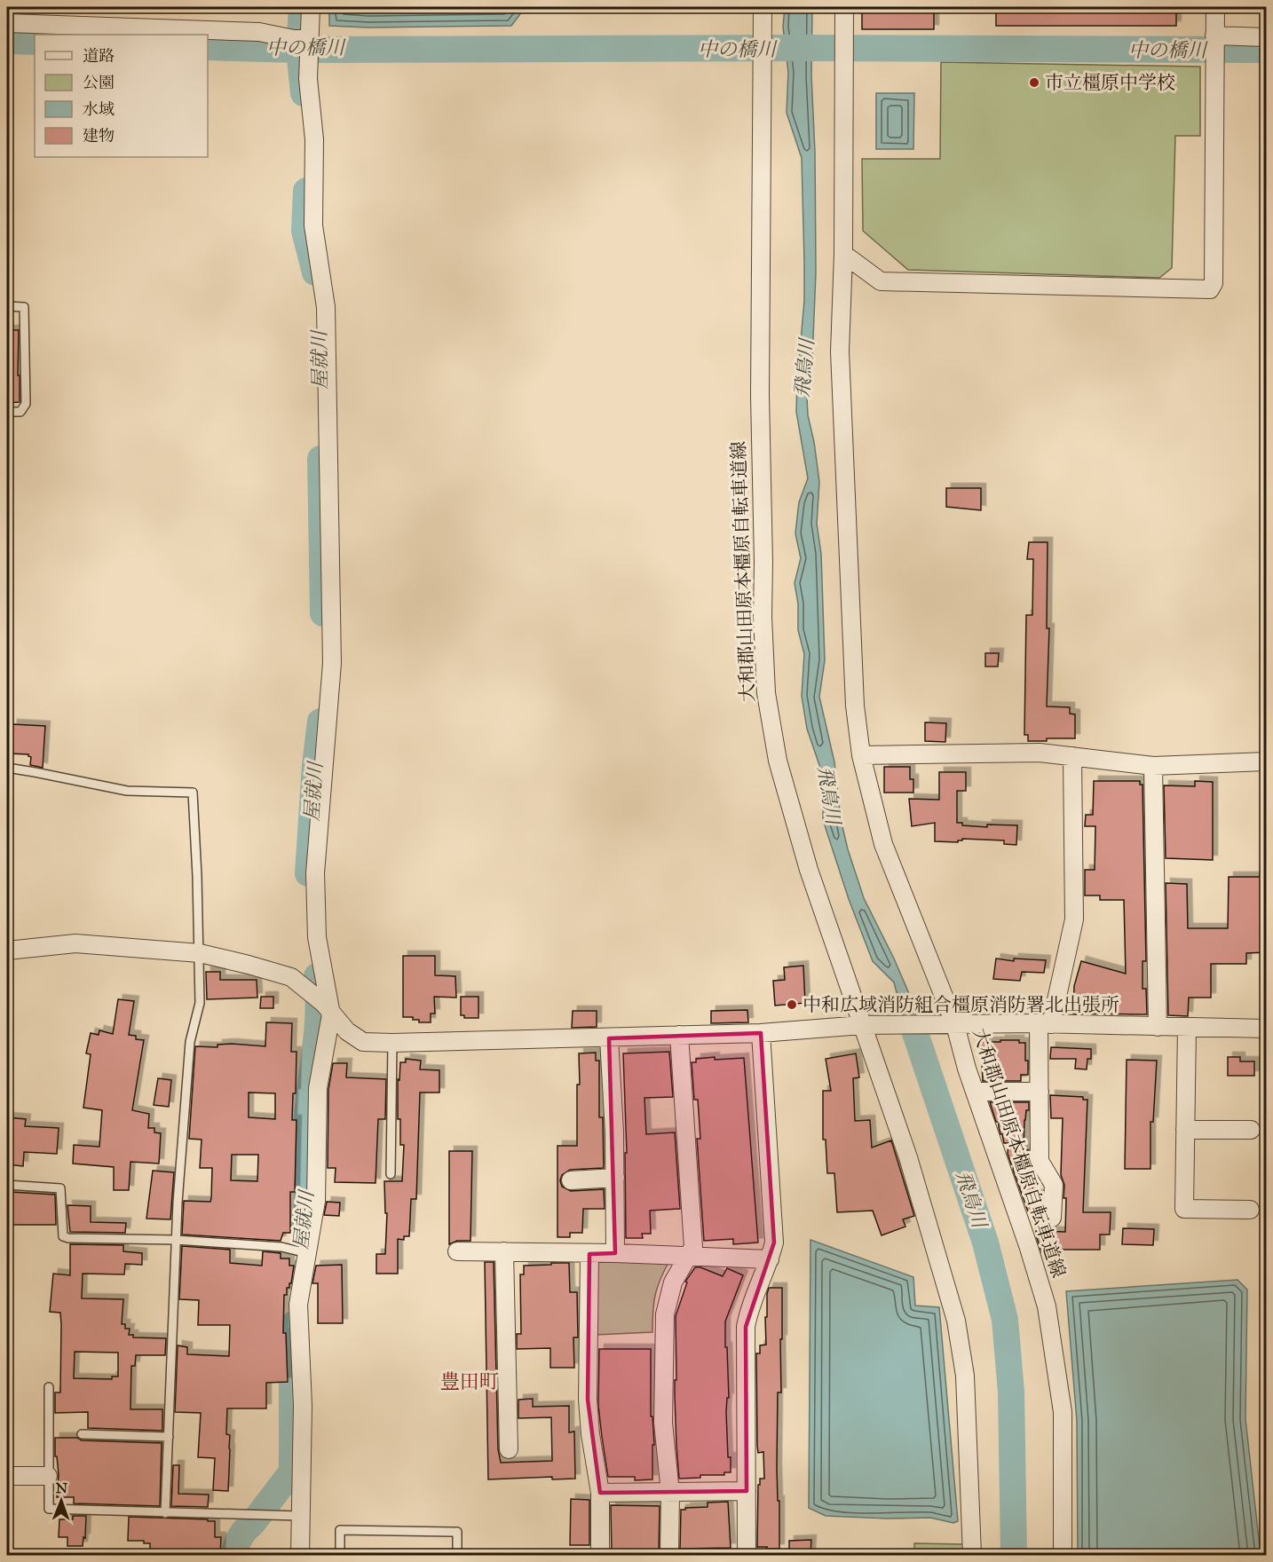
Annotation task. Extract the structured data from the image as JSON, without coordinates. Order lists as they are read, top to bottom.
{
  "streets": {
    "street": ["大和郡山田原本橿原自転車道線"]
  },
  "districts": ["豊田町"],
  "water": ["中の橋川", "屋就川", "飛鳥川"],
  "places": ["市立橿原中学校", "中和広域消防組合橿原消防署北出張所"],
  "legend": [
    "道路",
    "公園",
    "水域",
    "建物"
  ],
  "north": "top"
}
